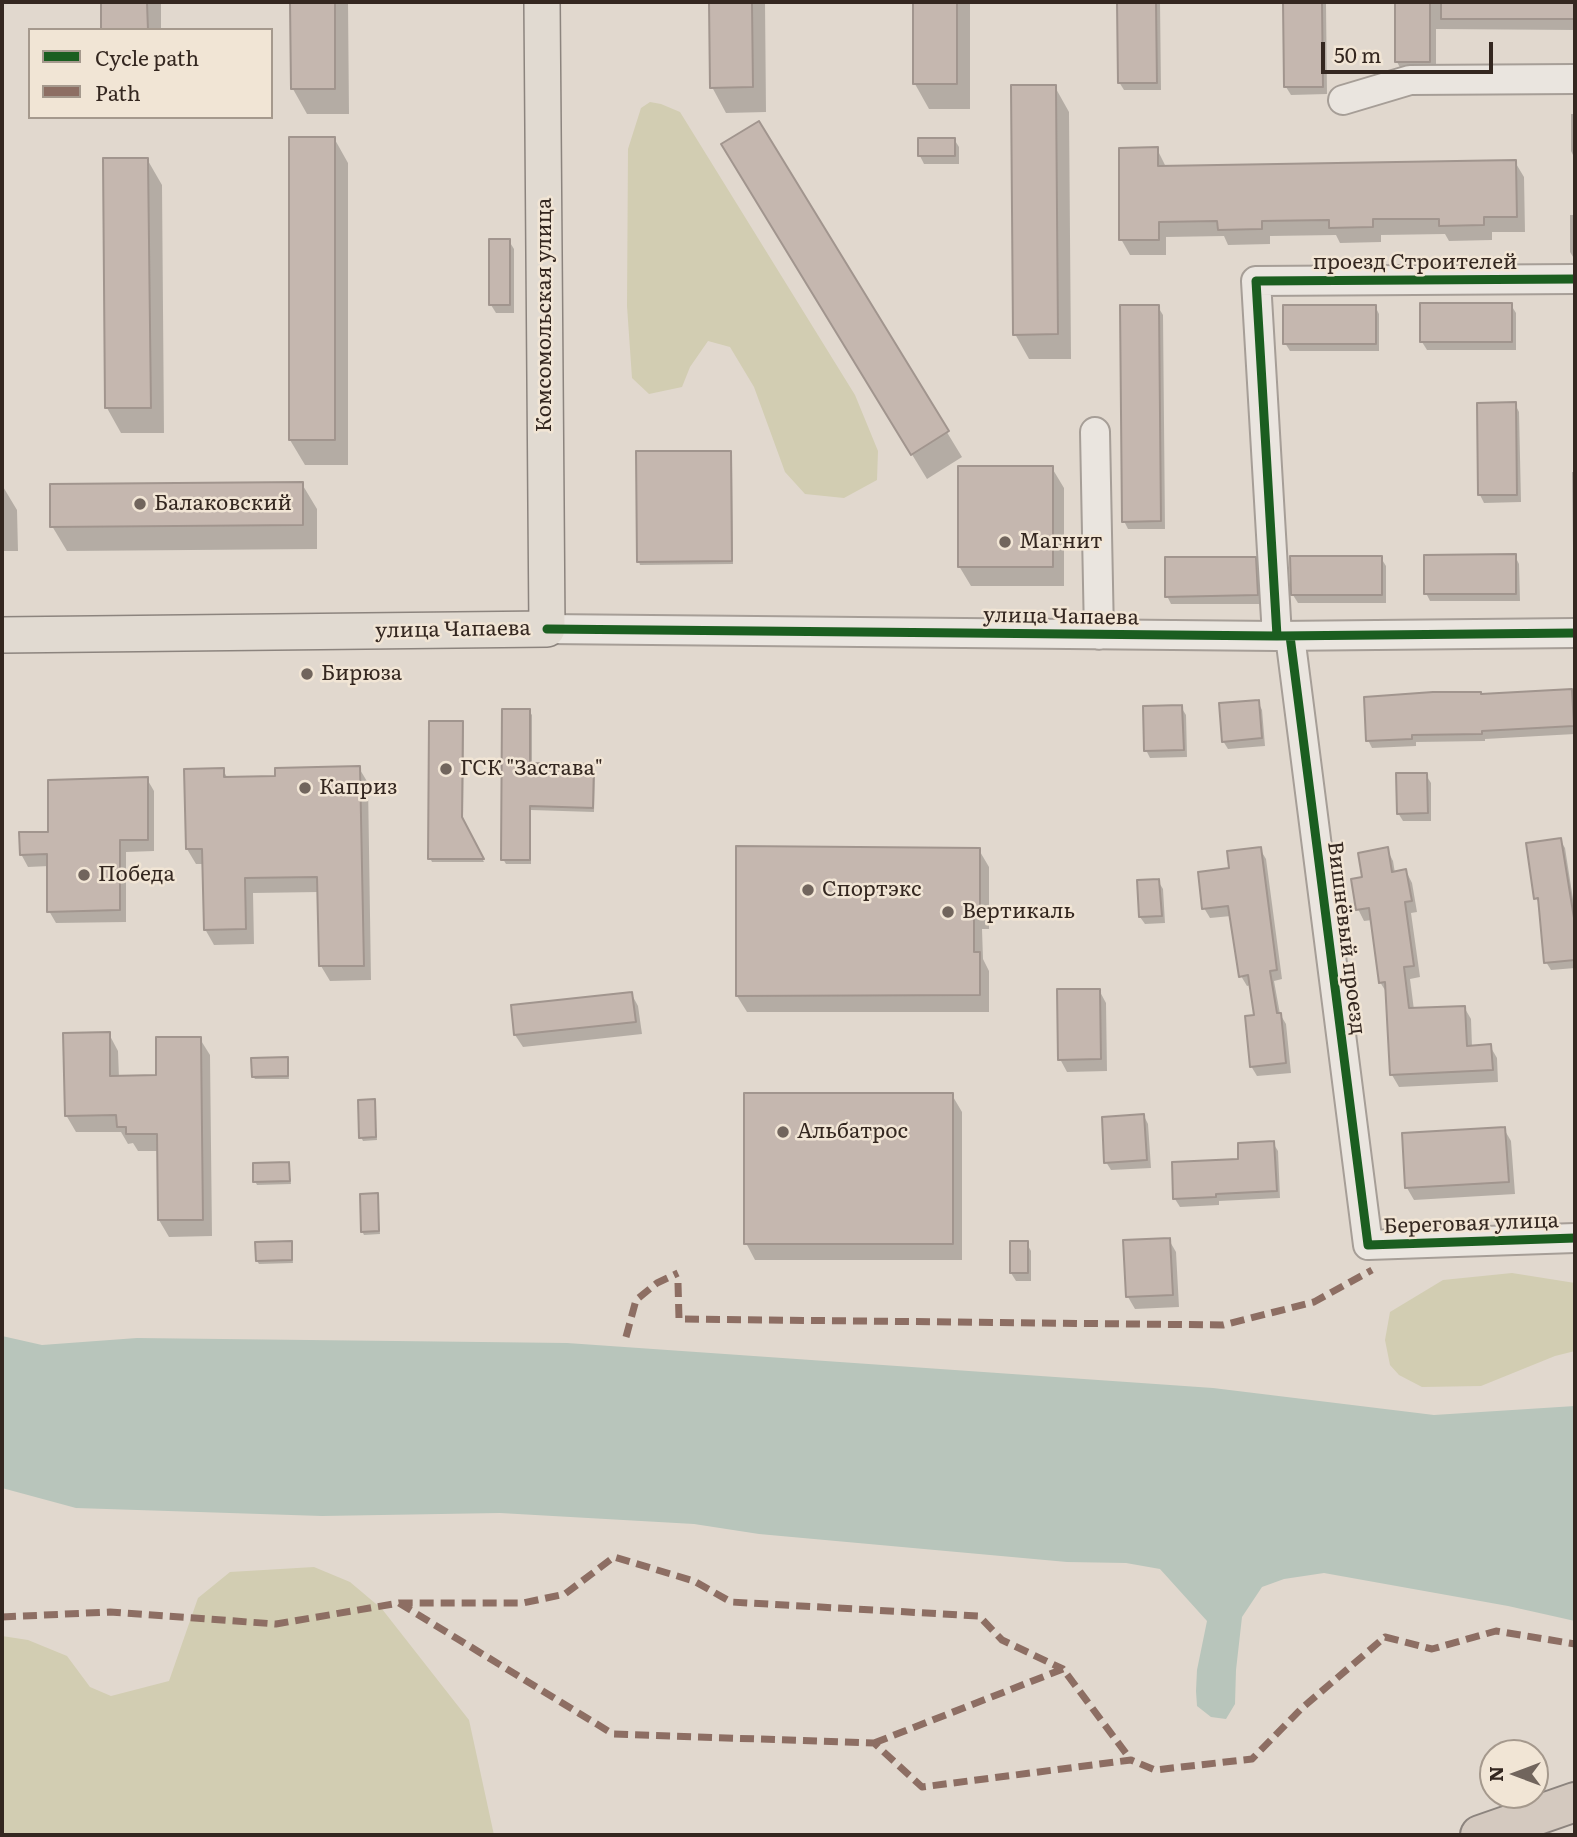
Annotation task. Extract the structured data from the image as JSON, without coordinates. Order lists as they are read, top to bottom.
{
  "streets": {
    "main road": ["Комсомольская улица", "улица Чапаева"],
    "street": ["проезд Строителей", "Вишнёвый проезд", "Береговая улица"]
  },
  "crossings": [
    ["проезд Строителей", "Вишнёвый проезд"],
    ["Комсомольская улица", "улица Чапаева"],
    ["улица Чапаева", "Вишнёвый проезд"],
    ["Вишнёвый проезд", "Береговая улица"]
  ],
  "places": [
    "Балаковский",
    "Магнит",
    "Бирюза",
    "ГСК \"Застава\"",
    "Каприз",
    "Победа",
    "Спортэкс",
    "Вертикаль",
    "Альбатрос"
  ],
  "legend": ["Cycle path", "Path"],
  "scale_bar": "50 m",
  "north": "left"
}
